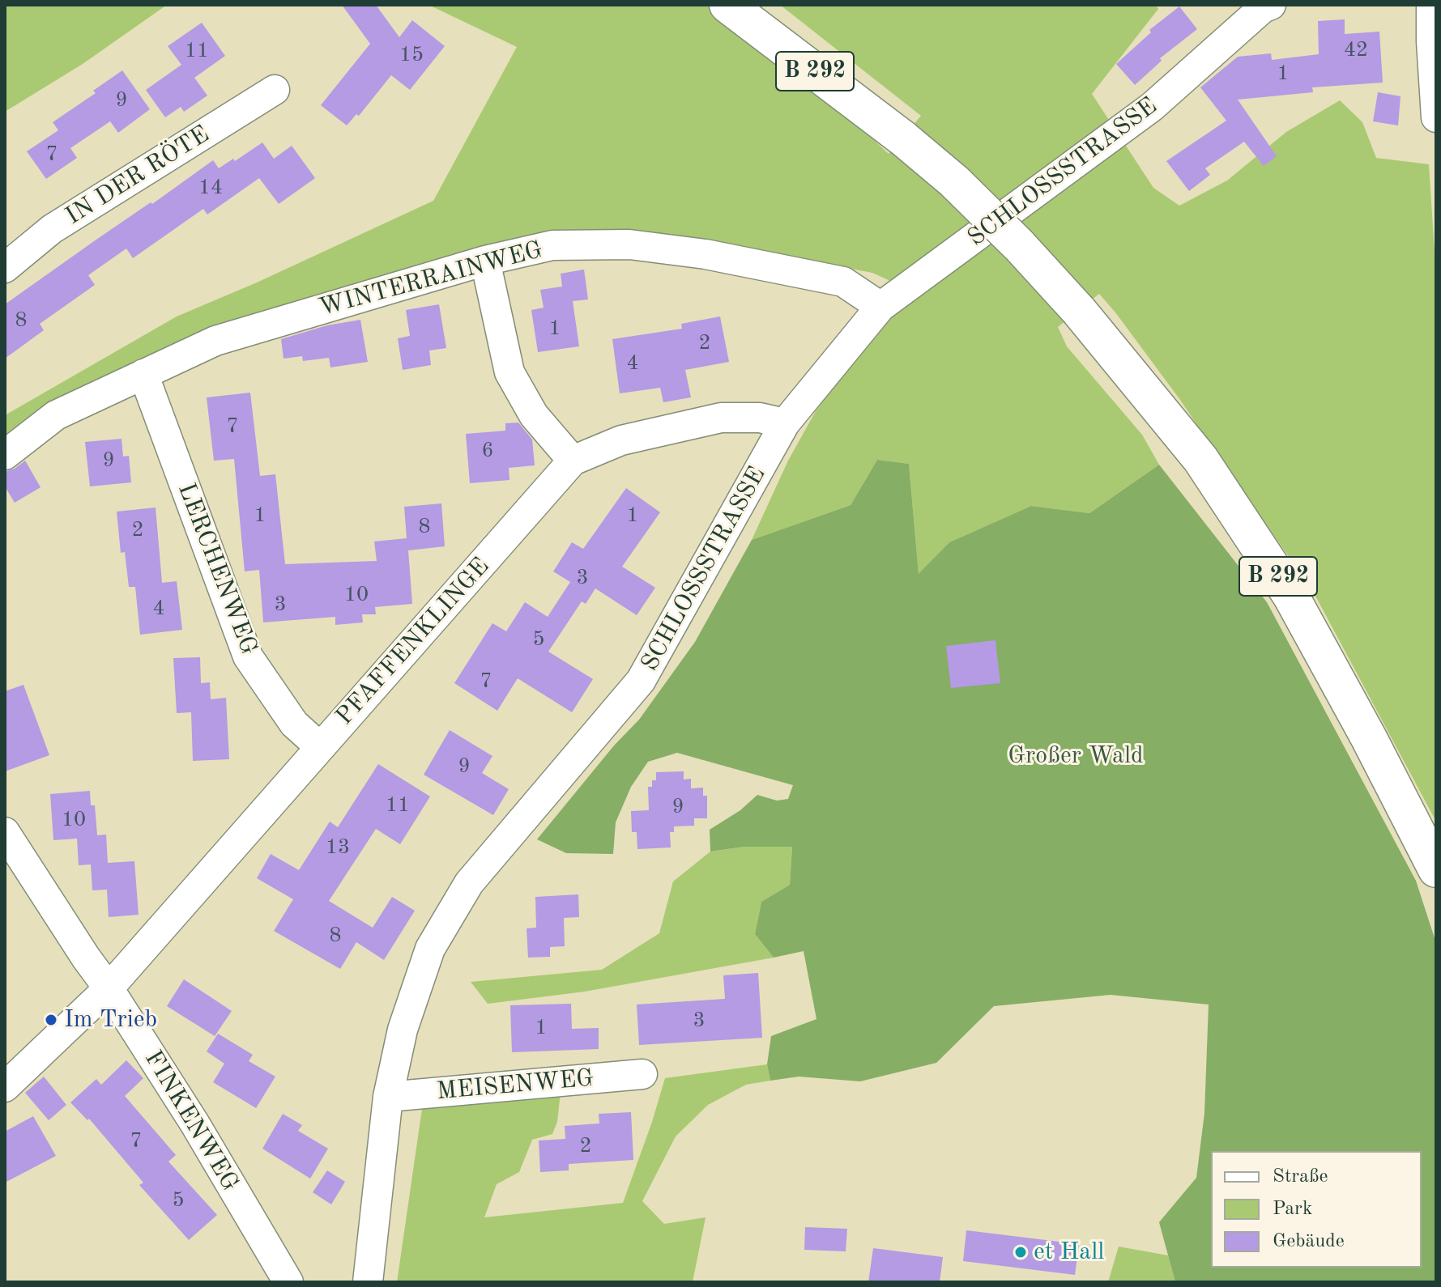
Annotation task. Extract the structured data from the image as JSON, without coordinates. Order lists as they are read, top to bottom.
{
  "streets": {
    "highway": ["B 292"],
    "street": [
      "SCHLOSSSTRASSE",
      "IN DER RÖTE",
      "WINTERRAINWEG",
      "LERCHENWEG",
      "PFAFFENKLINGE",
      "MEISENWEG",
      "FINKENWEG"
    ]
  },
  "crossings": [
    ["SCHLOSSSTRASSE", "WINTERRAINWEG"],
    ["SCHLOSSSTRASSE", "PFAFFENKLINGE"],
    ["SCHLOSSSTRASSE", "MEISENWEG"],
    ["WINTERRAINWEG", "LERCHENWEG"],
    ["LERCHENWEG", "PFAFFENKLINGE"],
    ["PFAFFENKLINGE", "FINKENWEG"]
  ],
  "parks": ["Großer Wald"],
  "places": ["Im Trieb", "et Hall"],
  "house_numbers": [
    "42",
    "11",
    "15",
    "1",
    "9",
    "7",
    "14",
    "8",
    "1",
    "2",
    "4",
    "7",
    "6",
    "9",
    "1",
    "1",
    "8",
    "2",
    "3",
    "10",
    "3",
    "4",
    "5",
    "7",
    "9",
    "11",
    "9",
    "10",
    "13",
    "8",
    "3",
    "1",
    "7",
    "2",
    "5"
  ],
  "legend": ["Straße", "Park", "Gebäude"]
}
